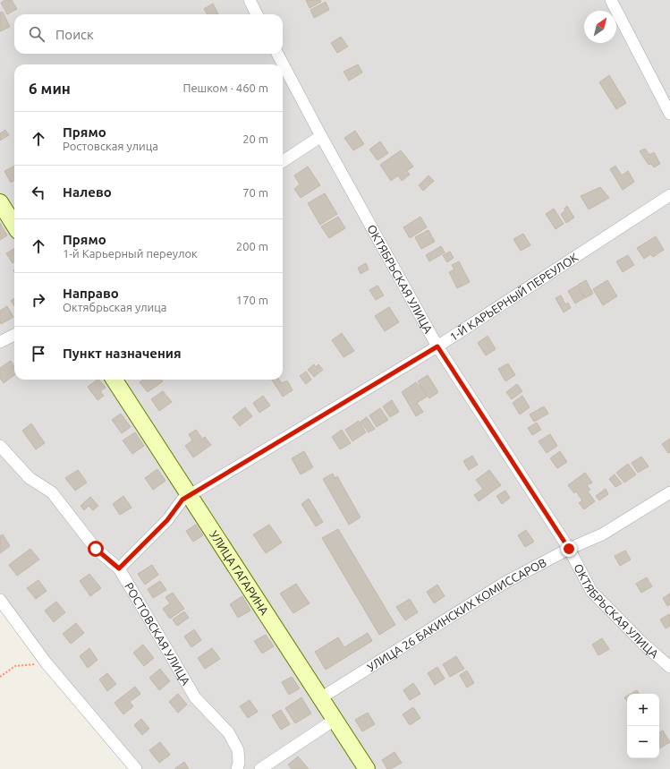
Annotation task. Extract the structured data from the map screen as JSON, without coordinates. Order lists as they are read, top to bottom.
{
  "streets": {
    "main road": ["УЛИЦА ГАГАРИНА"],
    "street": [
      "ОКТЯБРЬСКАЯ УЛИЦА",
      "1-Й КАРЬЕРНЫЙ ПЕРЕУЛОК",
      "УЛИЦА 26 БАКИНСКИХ КОМИССАРОВ",
      "РОСТОВСКАЯ УЛИЦА"
    ]
  },
  "crossings": [
    ["ОКТЯБРЬСКАЯ УЛИЦА", "1-Й КАРЬЕРНЫЙ ПЕРЕУЛОК"],
    ["ОКТЯБРЬСКАЯ УЛИЦА", "УЛИЦА 26 БАКИНСКИХ КОМИССАРОВ"],
    ["1-Й КАРЬЕРНЫЙ ПЕРЕУЛОК", "УЛИЦА ГАГАРИНА"],
    ["1-Й КАРЬЕРНЫЙ ПЕРЕУЛОК", "РОСТОВСКАЯ УЛИЦА"],
    ["УЛИЦА ГАГАРИНА", "УЛИЦА 26 БАКИНСКИХ КОМИССАРОВ"]
  ],
  "north": "top right",
  "page": {
    "search": "Поиск",
    "heading": ["6 мин", "Пешком · 460 m"],
    "list": [
      ["Прямо", "Ростовская улица", "20 m"],
      ["Налево", "70 m"],
      ["Прямо", "1-й Карьерный переулок", "200 m"],
      ["Направо", "Октябрьская улица", "170 m"],
      "Пункт назначения"
    ],
    "map_buttons": ["+", "−"]
  }
}
